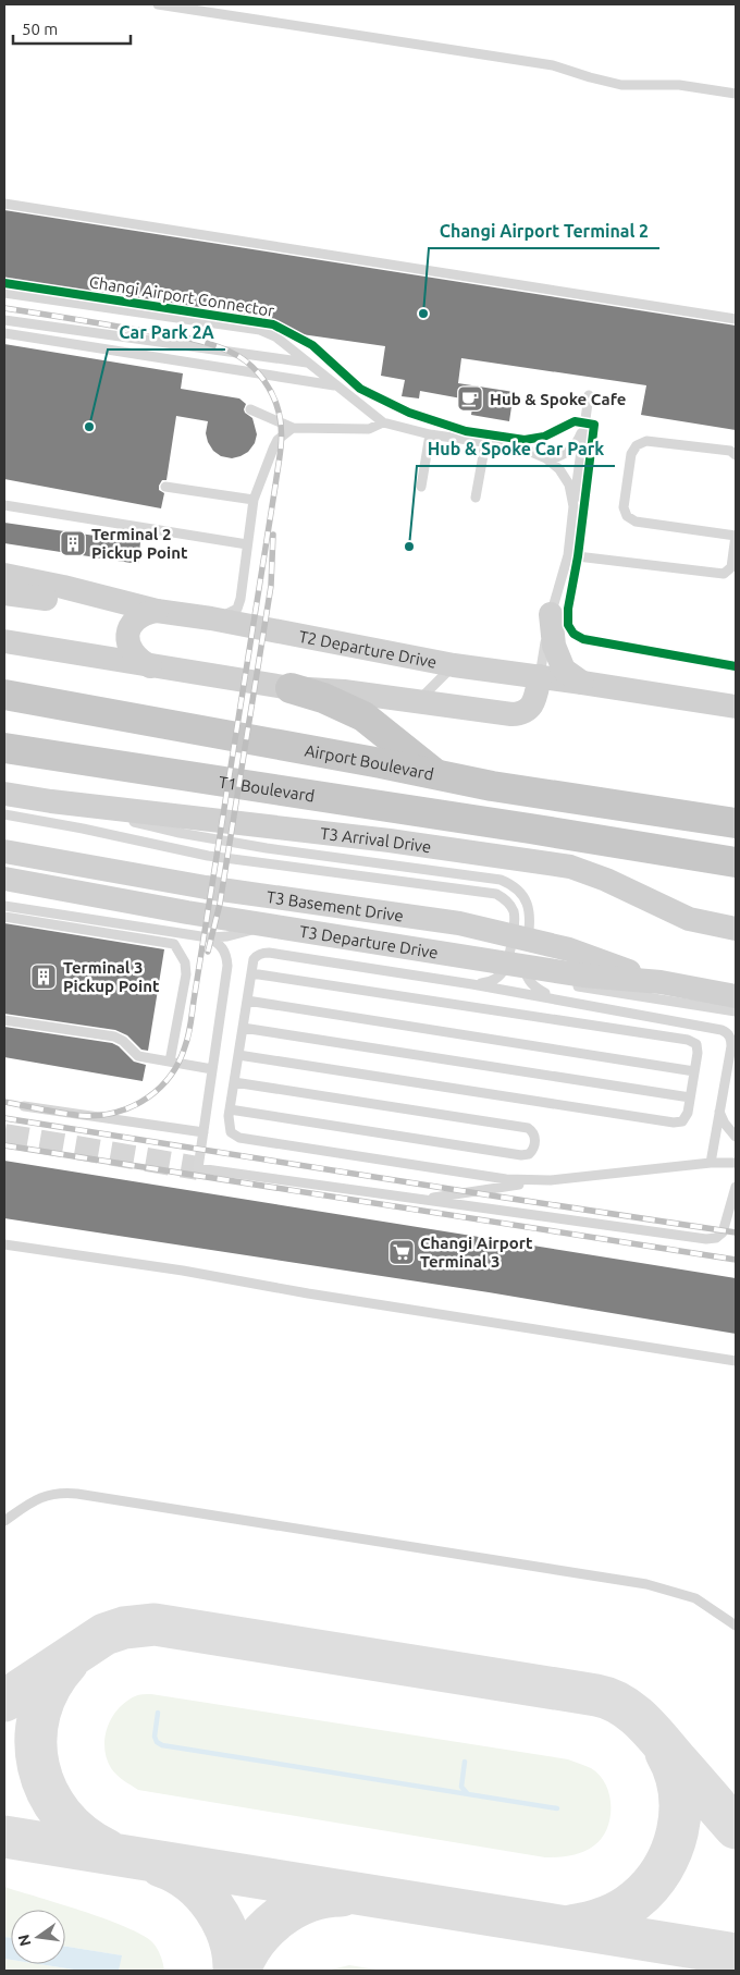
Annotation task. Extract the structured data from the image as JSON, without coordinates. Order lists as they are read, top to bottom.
{
  "streets": {
    "highway": ["Airport Boulevard", "T1 Boulevard"],
    "main road": [
      "T2 Departure Drive",
      "T3 Arrival Drive",
      "T3 Basement Drive",
      "T3 Departure Drive"
    ],
    "cycle path": ["Changi Airport Connector"]
  },
  "crossings": [
    ["T3 Basement Drive", "T3 Departure Drive"]
  ],
  "places": {
    "other": ["Changi Airport Terminal 2", "Car Park 2A", "Hub & Spoke Car Park"],
    "cafe": ["Hub & Spoke Cafe"],
    "building": ["Terminal 2 Pickup Point", "Terminal 3 Pickup Point"],
    "supermarket": ["Changi Airport Terminal 3"]
  },
  "scale_bar": "50 m",
  "north": "left"
}
